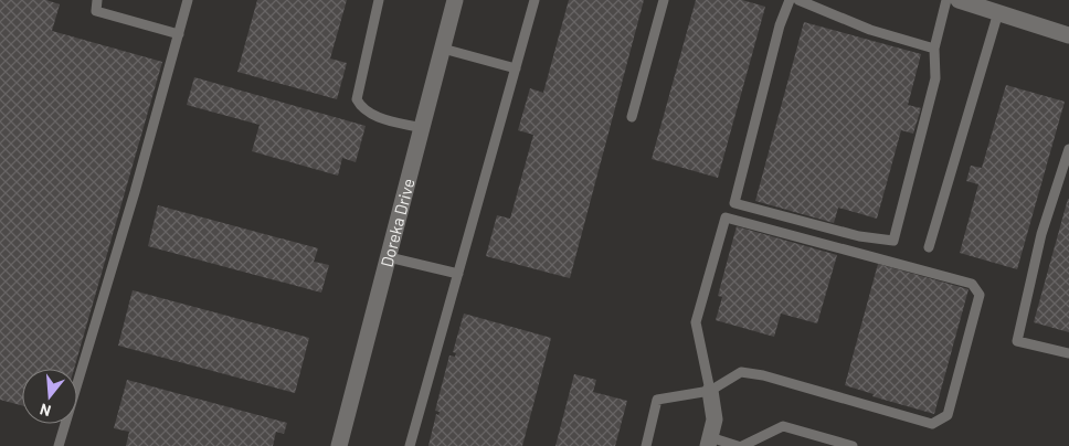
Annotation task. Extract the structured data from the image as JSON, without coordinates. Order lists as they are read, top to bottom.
{
  "streets": {
    "street": ["Doreka Drive"]
  },
  "north": "bottom"
}
